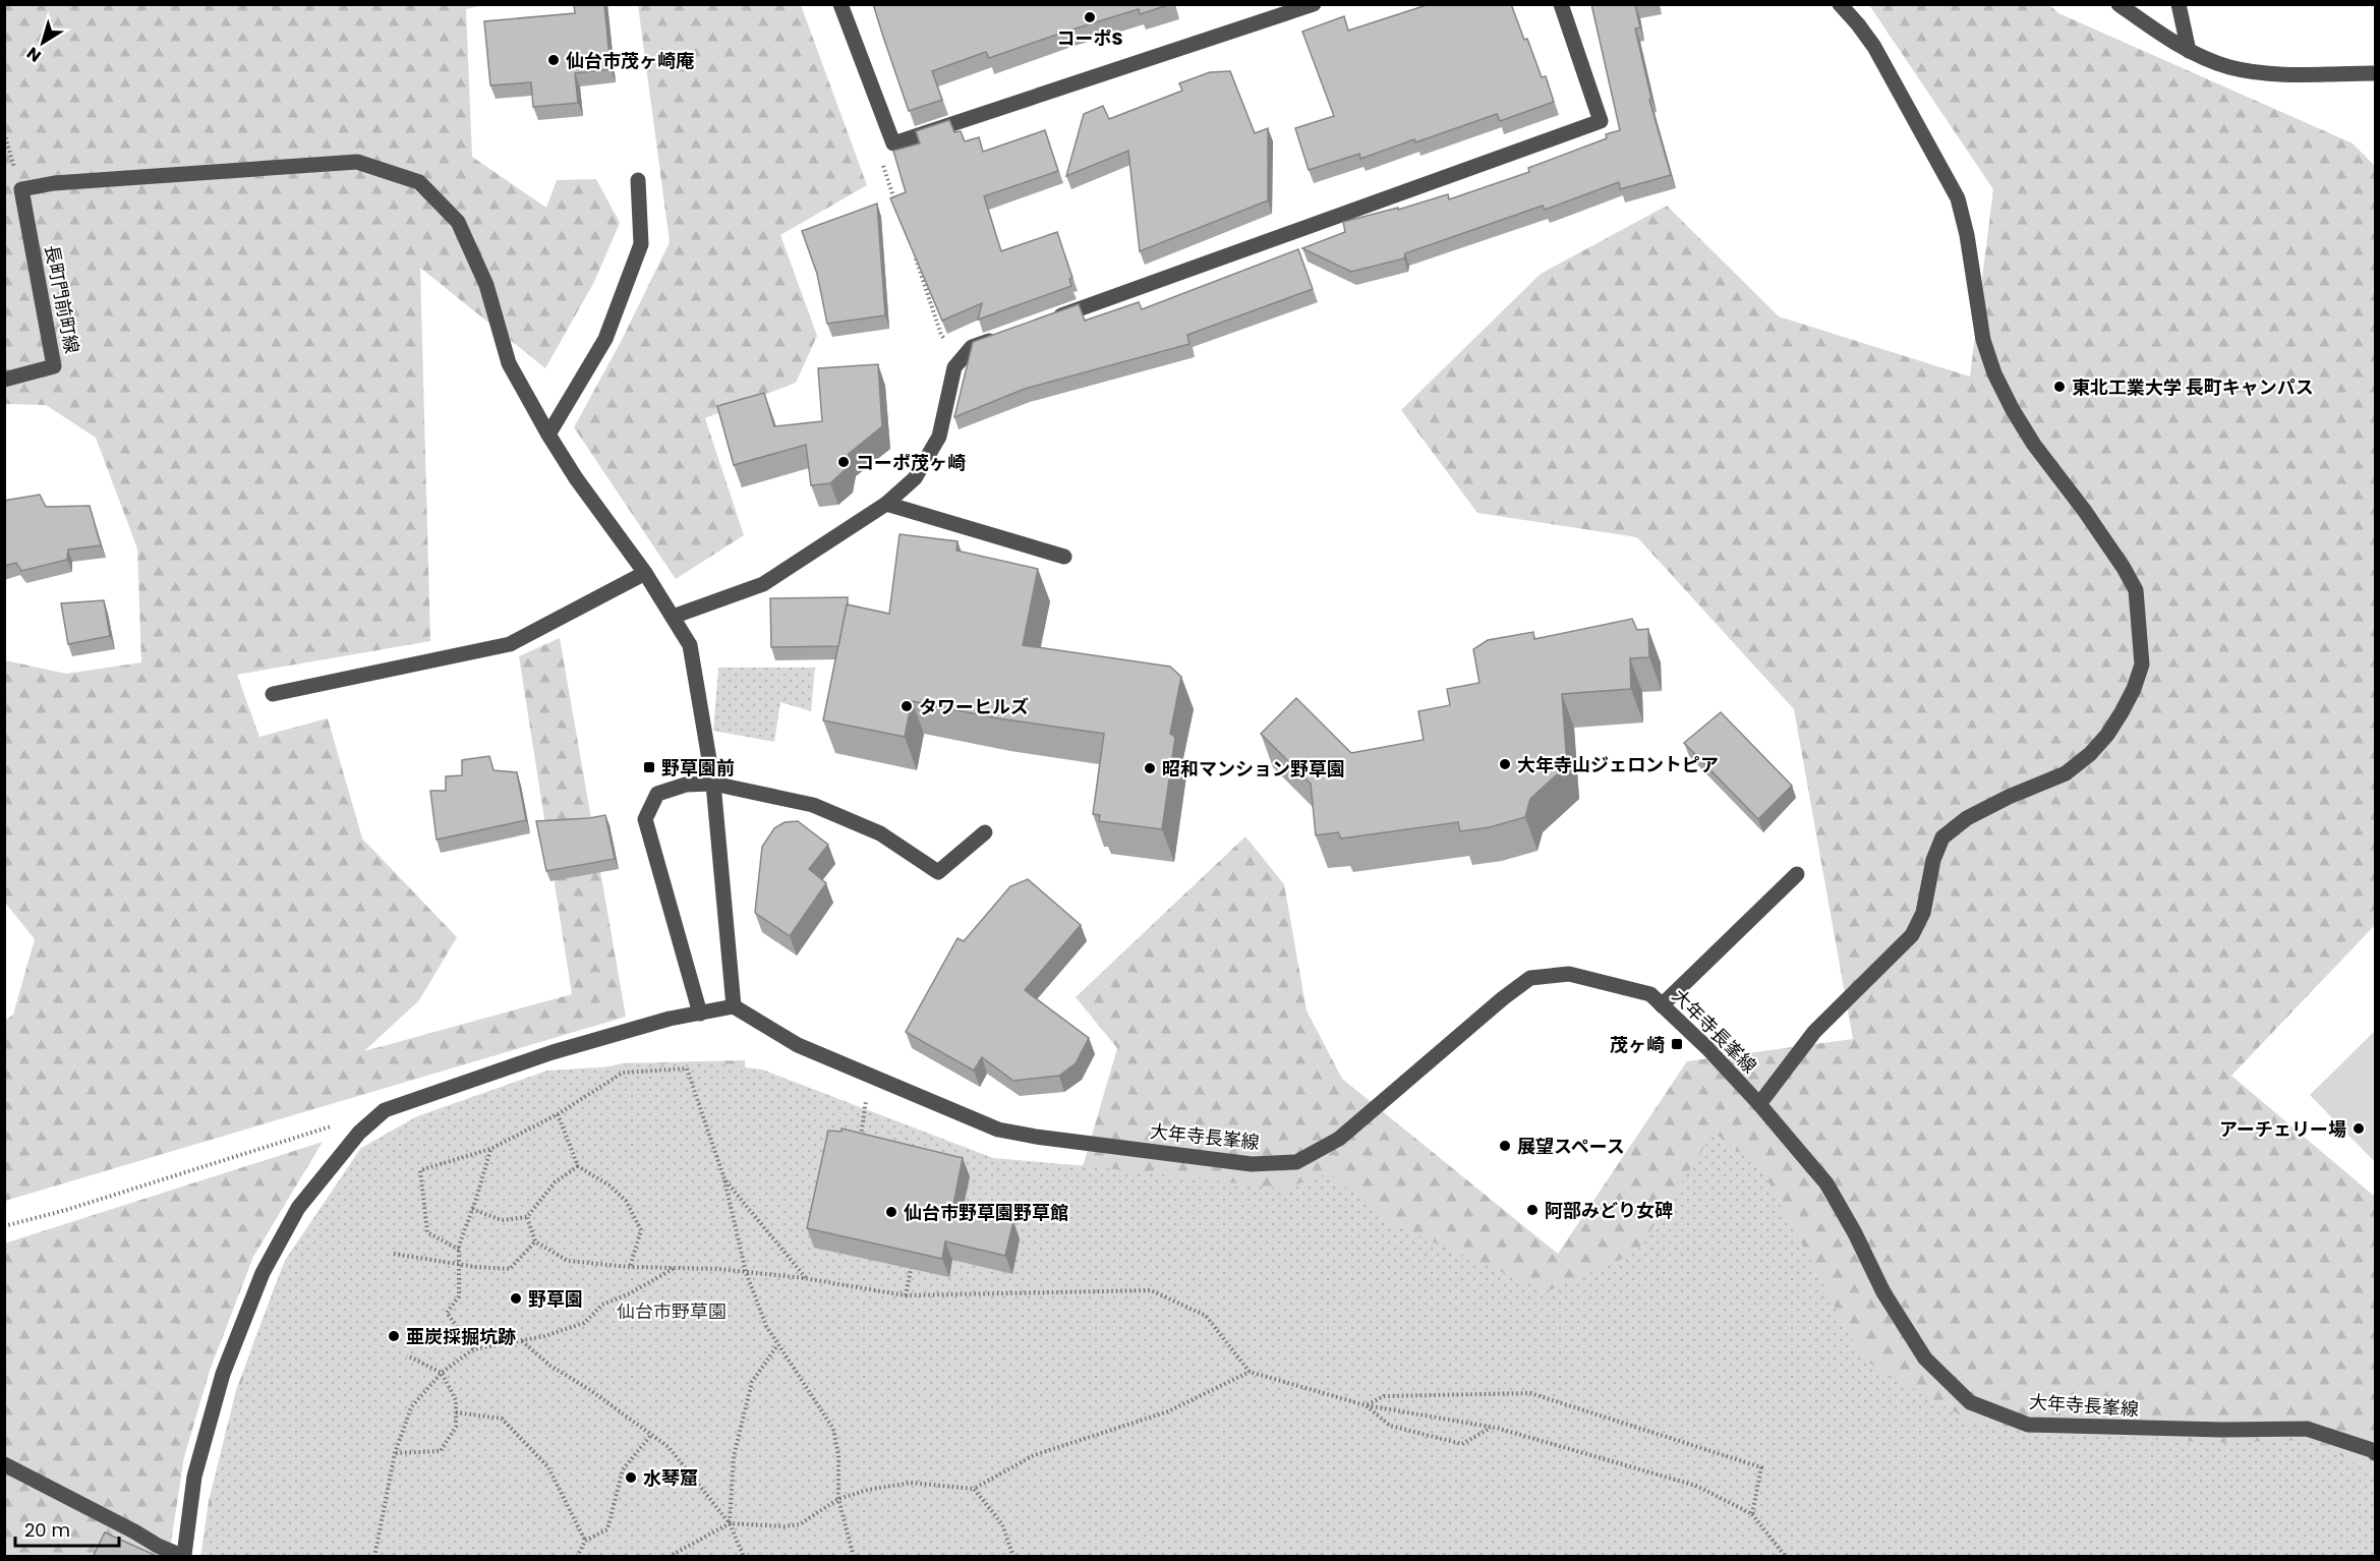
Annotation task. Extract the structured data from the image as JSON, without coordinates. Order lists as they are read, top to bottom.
{
  "streets": {
    "street": ["長町門前町線", "大年寺長峯線"]
  },
  "parks": ["仙台市野草園"],
  "places": {
    "other": [
      "コーポS",
      "仙台市茂ヶ崎庵",
      "東北工業大学 長町キャンパス",
      "コーポ茂ヶ崎",
      "タワーヒルズ",
      "大年寺山ジェロントピア",
      "昭和マンション野草園",
      "アーチェリー場",
      "展望スペース",
      "阿部みどり女碑",
      "仙台市野草園野草館",
      "野草園",
      "亜炭採掘坑跡",
      "水琴窟"
    ],
    "transit": ["野草園前", "茂ヶ崎"]
  },
  "scale_bar": "20 m",
  "north": "bottom left"
}
